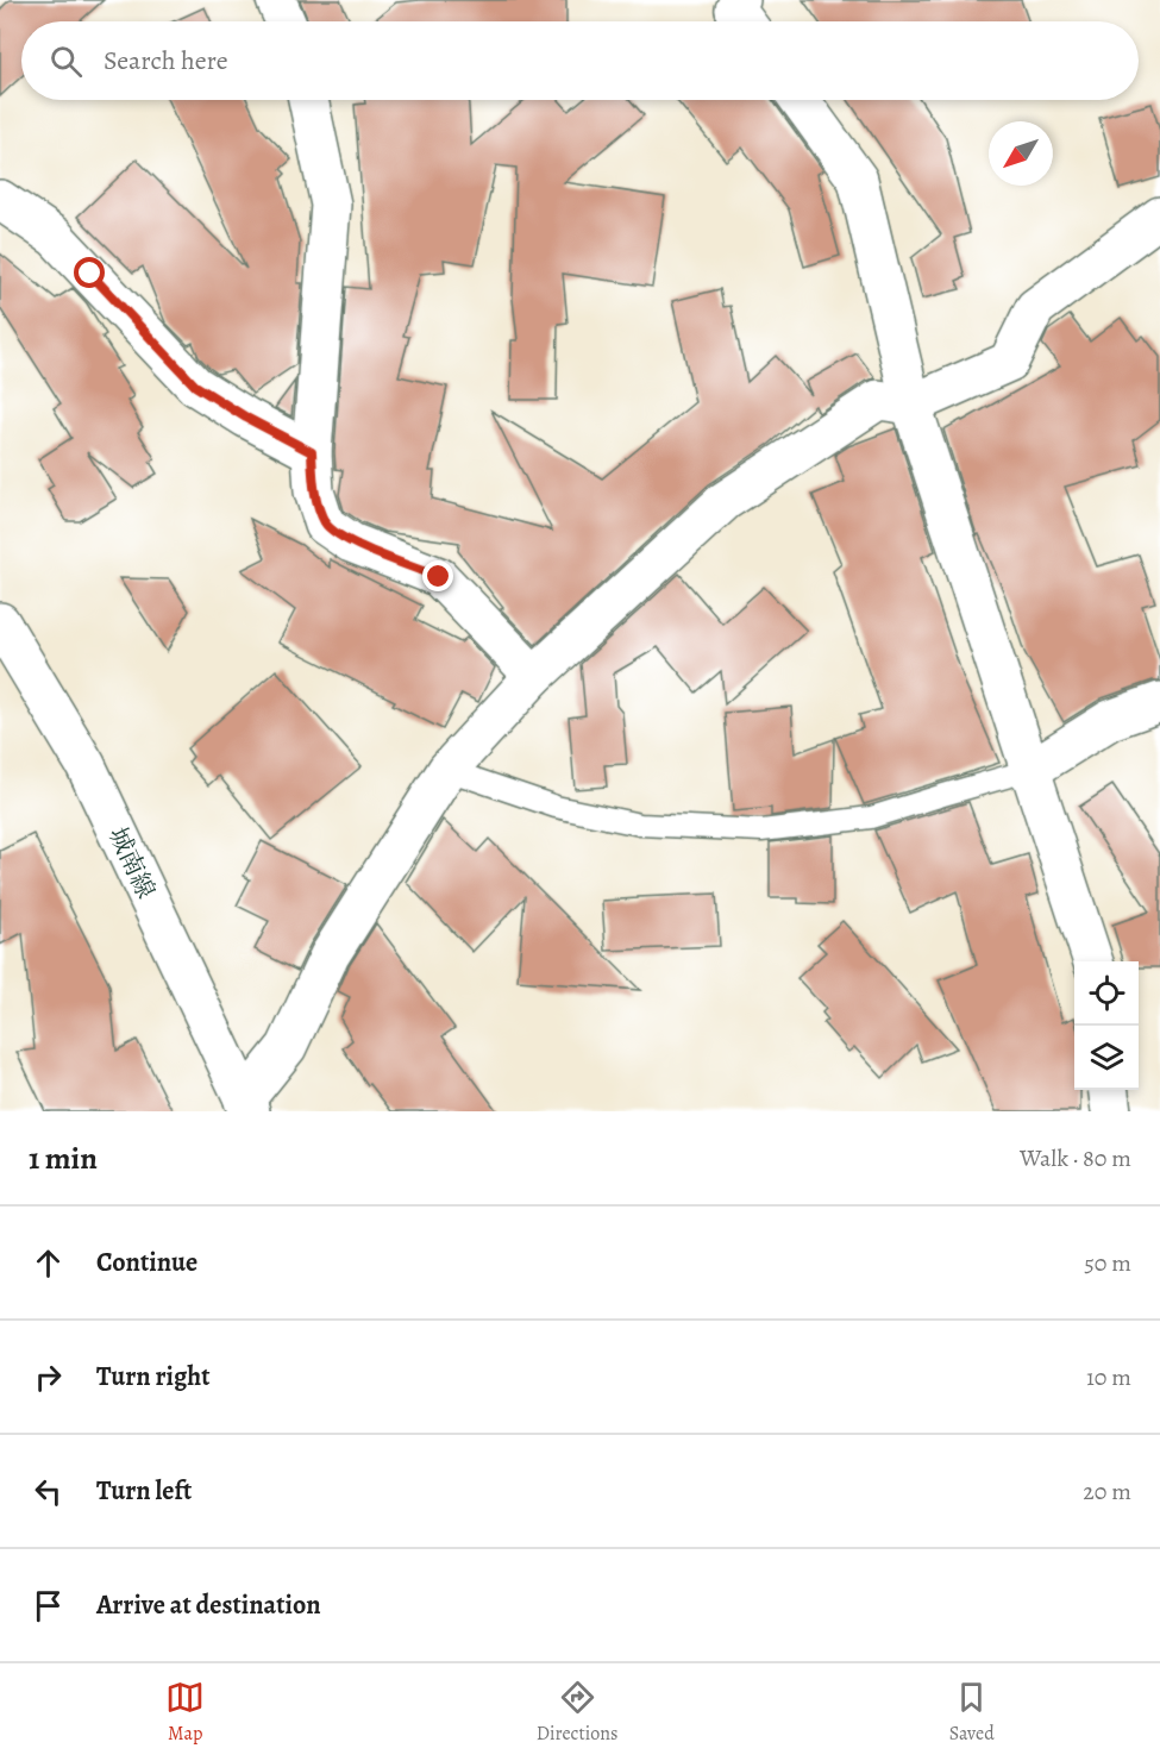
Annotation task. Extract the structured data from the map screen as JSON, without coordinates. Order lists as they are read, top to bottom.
{
  "streets": {
    "street": ["城南線"]
  },
  "north": "bottom left",
  "page": {
    "search": "Search here",
    "heading": ["1 min", "Walk · 80 m"],
    "list": [
      ["Continue", "50 m"],
      ["Turn right", "10 m"],
      ["Turn left", "20 m"],
      "Arrive at destination"
    ],
    "nav": ["Map", "Directions", "Saved"]
  }
}
